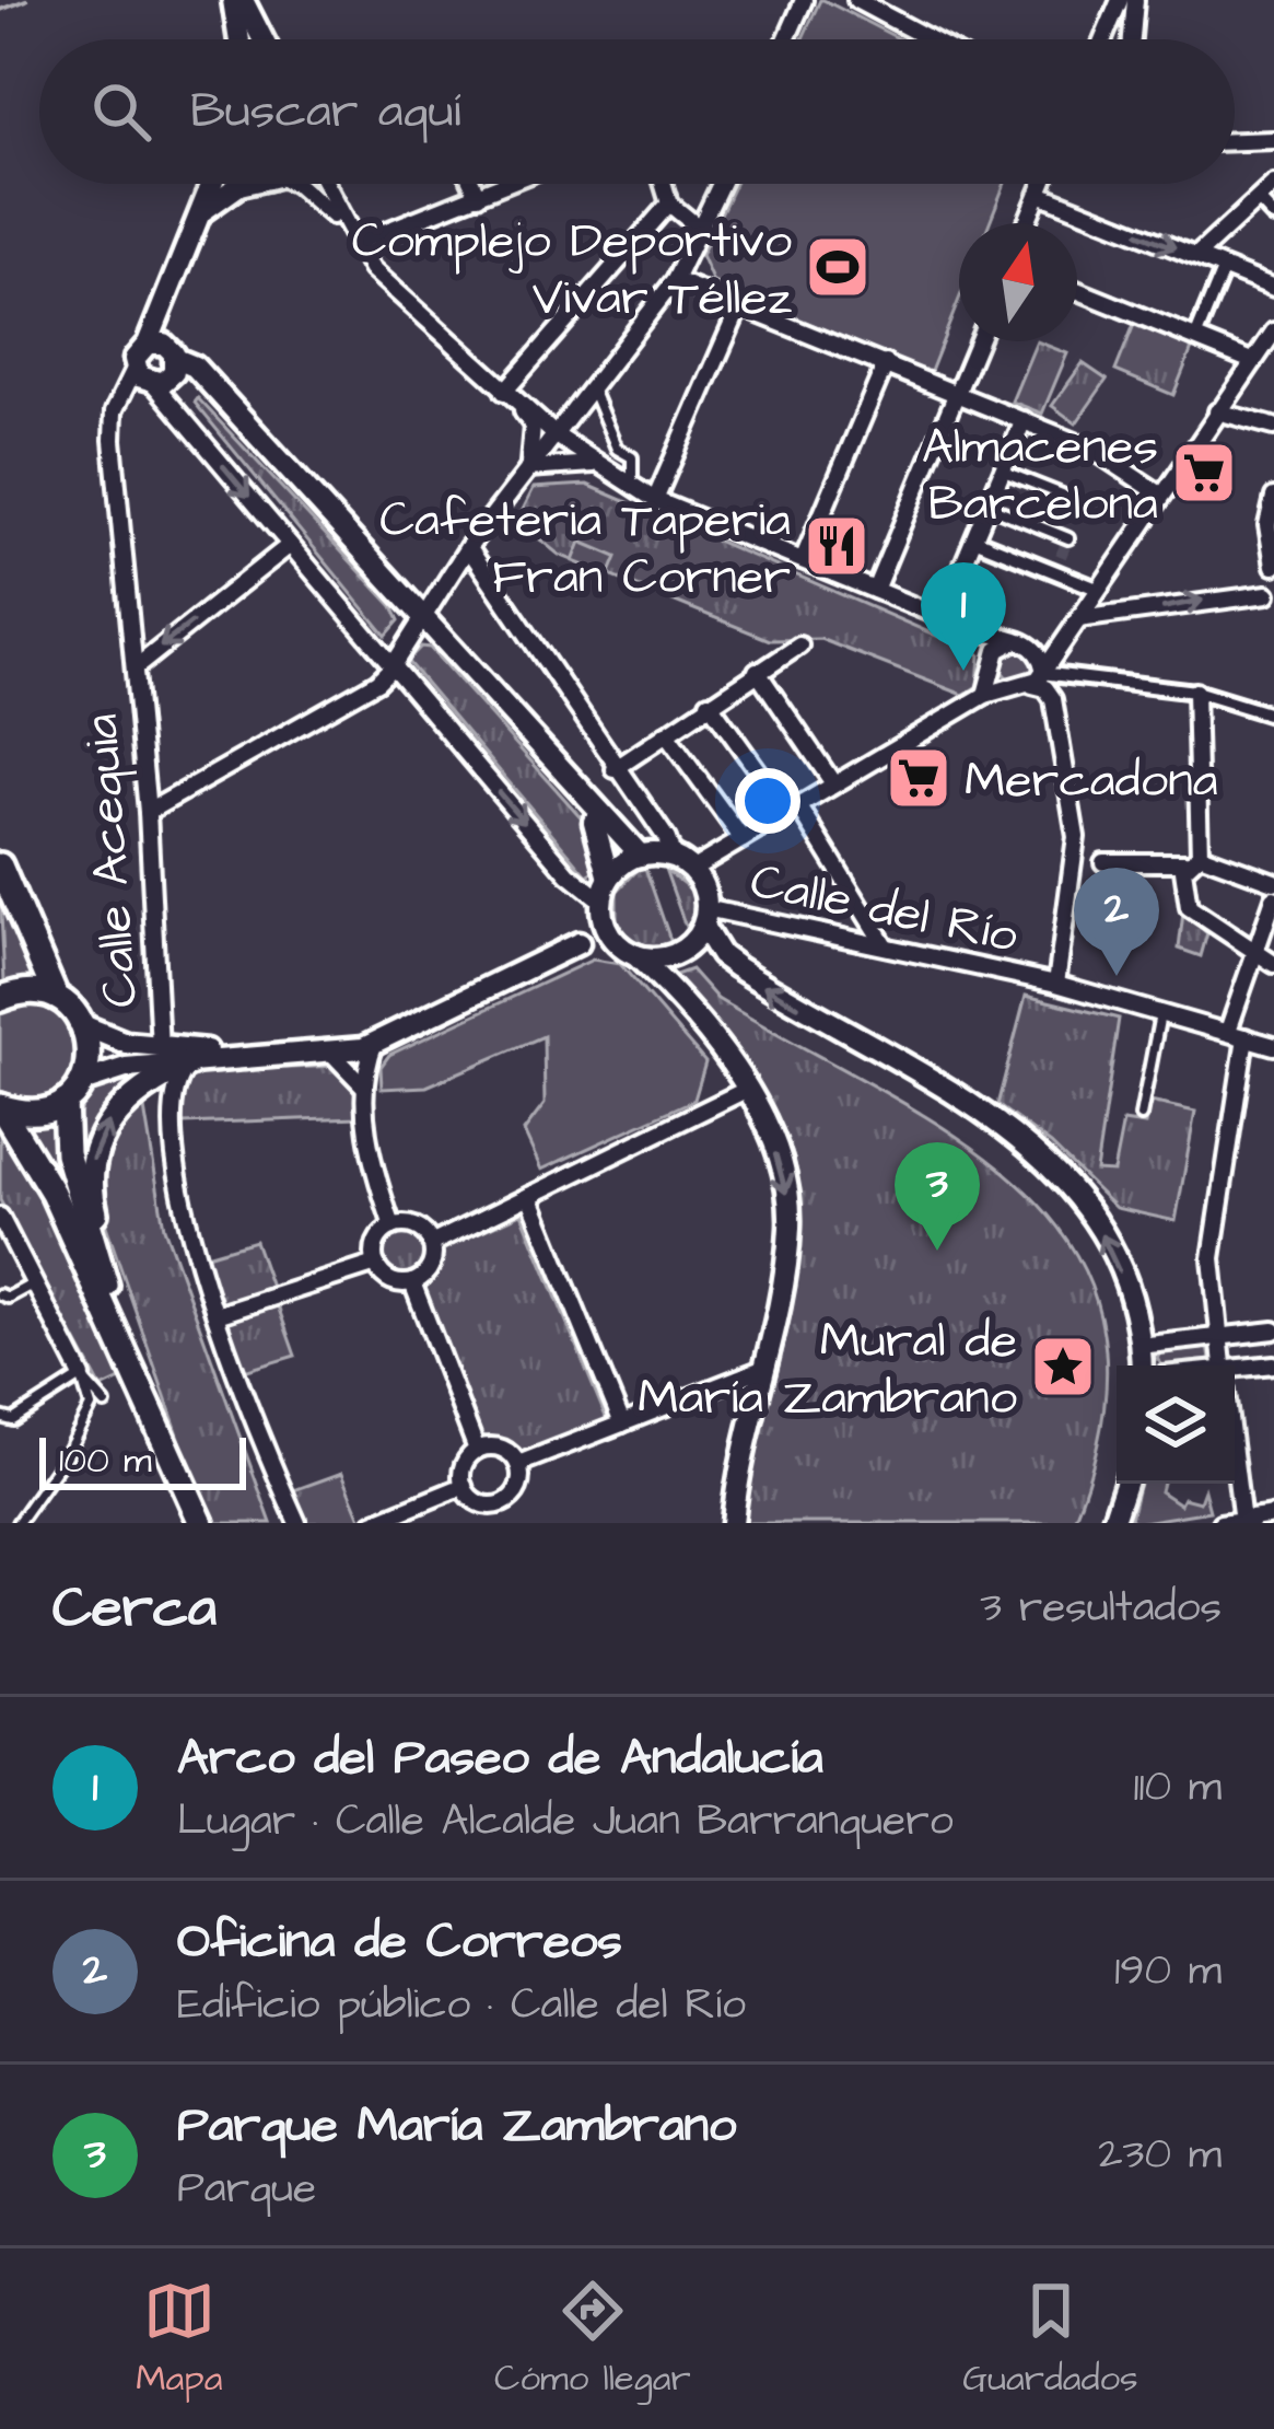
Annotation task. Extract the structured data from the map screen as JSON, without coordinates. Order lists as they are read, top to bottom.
{
  "streets": {
    "street": ["Calle Acequia", "Calle del Río"]
  },
  "places": {
    "sports": ["Complejo Deportivo Vivar Téllez"],
    "supermarket": ["Almacenes Barcelona", "Mercadona"],
    "restaurant": ["Cafeteria Taperia Fran Corner"],
    "place": ["Mural de María Zambrano"]
  },
  "scale_bar": "100 m",
  "north": "top",
  "page": {
    "search": "Buscar aquí",
    "pins": ["1", "2", "3"],
    "scale": "100 m",
    "heading": ["Cerca", "3 resultados"],
    "list": [
      {
        "mark": "1",
        "name": "Arco del Paseo de Andalucía",
        "note": "Lugar · Calle Alcalde Juan Barranquero",
        "value": "110 m"
      },
      {
        "mark": "2",
        "name": "Oficina de Correos",
        "note": "Edificio público · Calle del Río",
        "value": "190 m"
      },
      {
        "mark": "3",
        "name": "Parque María Zambrano",
        "note": "Parque",
        "value": "230 m"
      }
    ],
    "nav": ["Mapa", "Cómo llegar", "Guardados"]
  }
}
